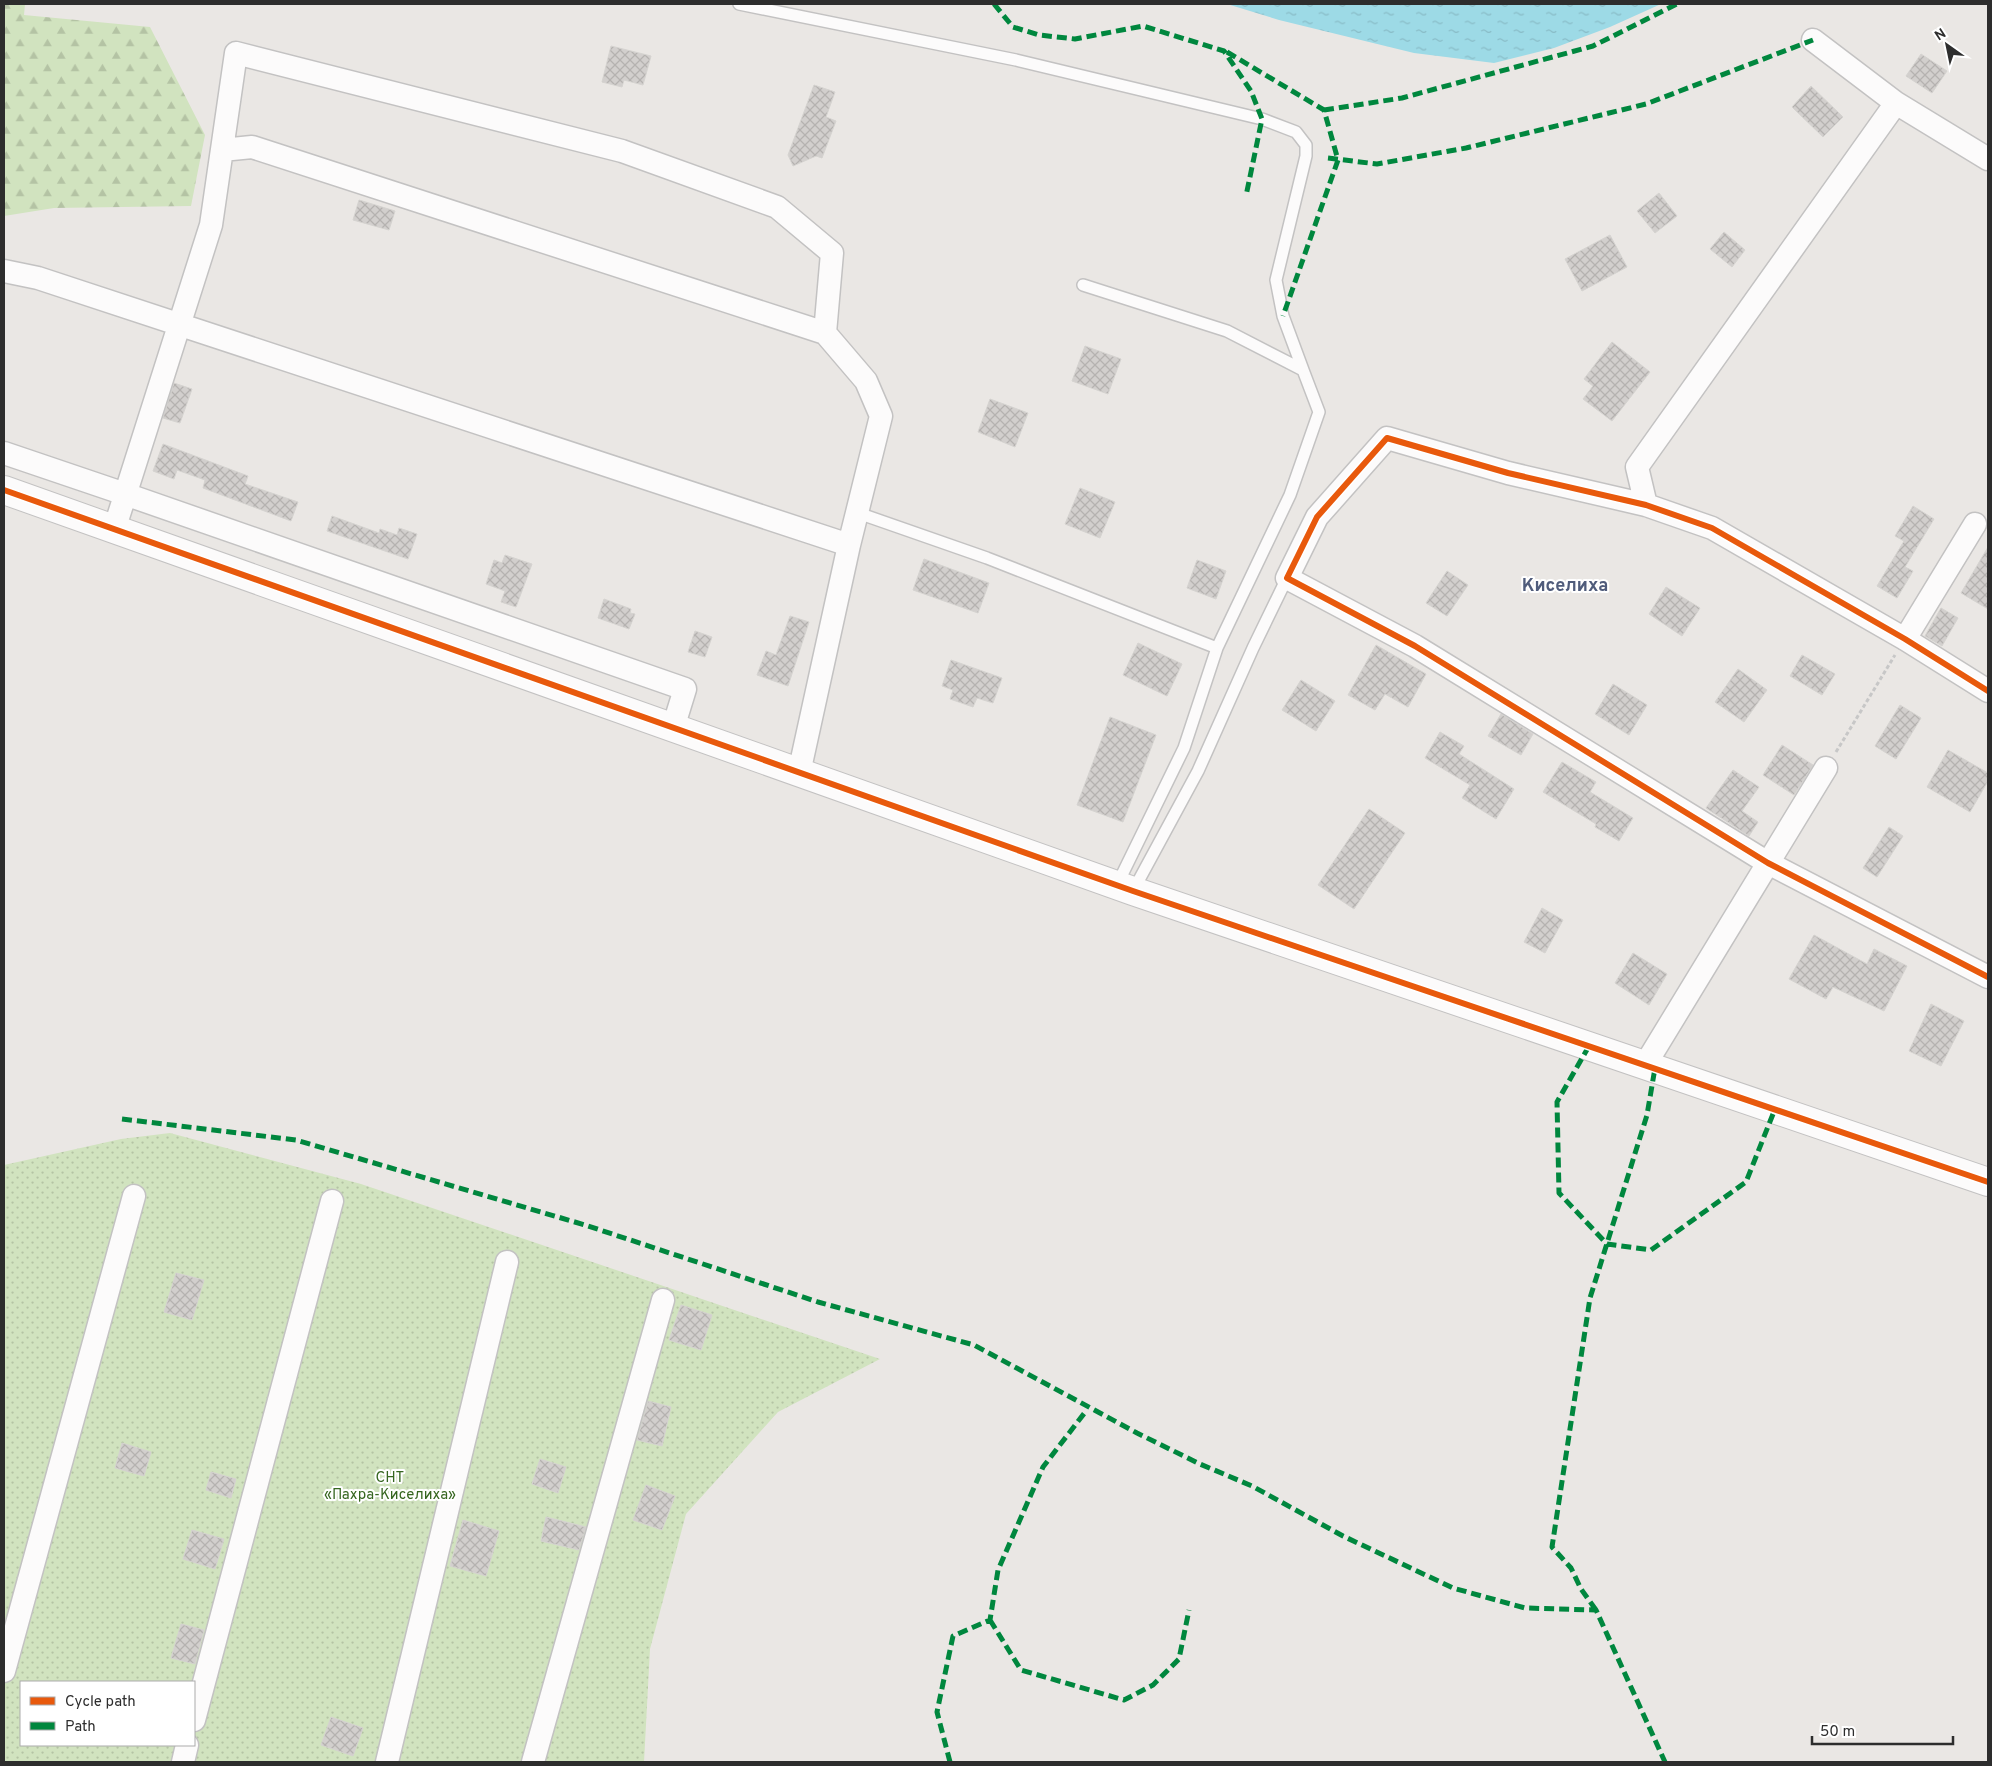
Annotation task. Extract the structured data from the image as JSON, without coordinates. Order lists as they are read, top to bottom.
{
  "districts": ["Киселиха"],
  "parks": ["СНТ «Пахра-Киселиха»"],
  "legend": ["Cycle path", "Path"],
  "scale_bar": "50 m",
  "north": "top left"
}
